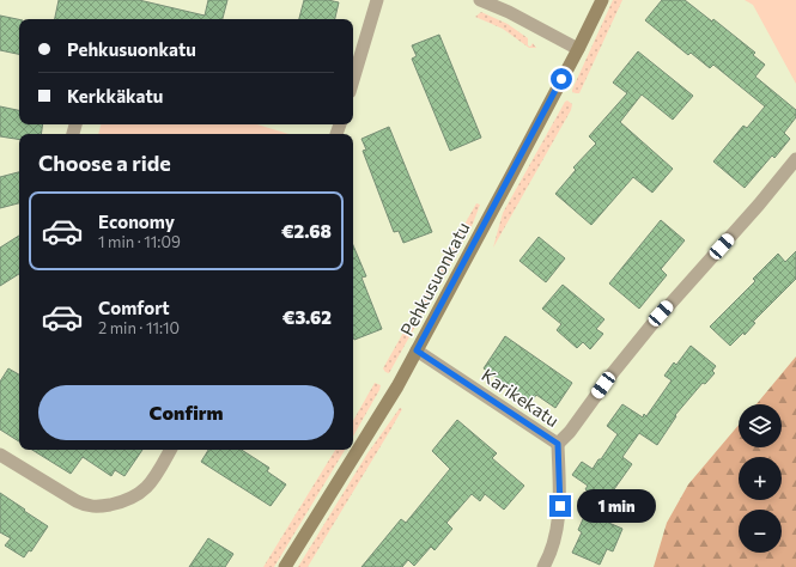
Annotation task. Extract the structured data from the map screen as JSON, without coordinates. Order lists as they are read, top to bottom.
{
  "streets": {
    "main road": ["Pehkusuonkatu"],
    "street": ["Karikekatu"]
  },
  "crossings": [
    ["Pehkusuonkatu", "Karikekatu"]
  ],
  "page": {
    "banner": ["Pehkusuonkatu", "Kerkkäkatu"],
    "heading": "Choose a ride",
    "list": [
      {
        "name": "Economy",
        "note": "1 min · 11:09",
        "value": "€2.68"
      },
      {
        "name": "Comfort",
        "note": "2 min · 11:10",
        "value": "€3.62"
      }
    ],
    "buttons": "Confirm",
    "map_buttons": ["+", "−"],
    "bubble": "1 min"
  }
}
